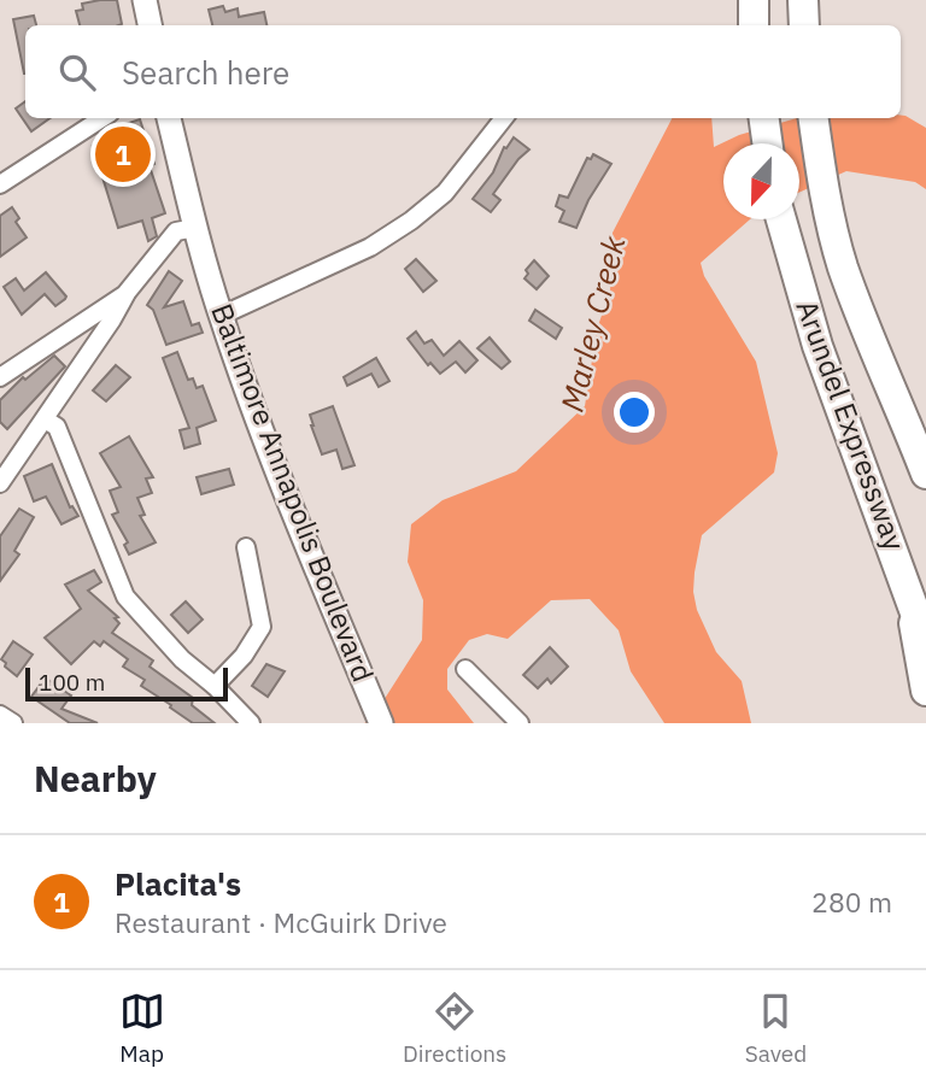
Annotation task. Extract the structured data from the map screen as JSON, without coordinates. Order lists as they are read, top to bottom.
{
  "streets": {
    "highway": ["Arundel Expressway"],
    "main road": ["Baltimore Annapolis Boulevard"]
  },
  "water": ["Marley Creek"],
  "scale_bar": "100 m",
  "north": "bottom",
  "page": {
    "search": "Search here",
    "pins": "1",
    "scale": "100 m",
    "heading": "Nearby",
    "list": [
      {
        "mark": "1",
        "name": "Placita's",
        "note": "Restaurant · McGuirk Drive",
        "value": "280 m"
      }
    ],
    "nav": ["Map", "Directions", "Saved"]
  }
}
